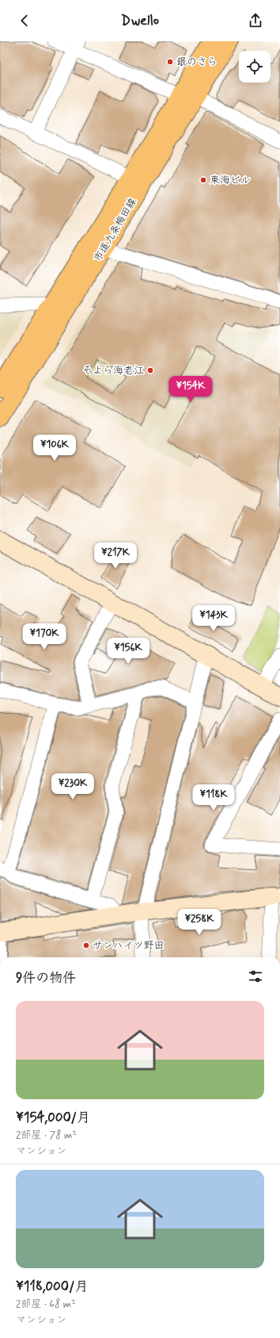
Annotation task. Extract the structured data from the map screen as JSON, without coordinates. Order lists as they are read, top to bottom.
{
  "streets": {
    "main road": ["市道九条梅田線"]
  },
  "places": [
    "銀のさら",
    "東海ビル",
    "そよら海老江",
    "サンハイツ野田"
  ],
  "page": {
    "header": "Dwello",
    "price": [
      "¥154K",
      "¥106K",
      "¥217K",
      "¥143K",
      "¥170K",
      "¥156K",
      "¥230K",
      "¥118K",
      "¥258K"
    ],
    "heading": "9件の物件",
    "list": [
      {
        "name": "¥154,000/月",
        "note": "2部屋 · 78 m² · マンション"
      },
      {
        "name": "¥118,000/月",
        "note": "2部屋 · 68 m² · マンション"
      }
    ]
  }
}
